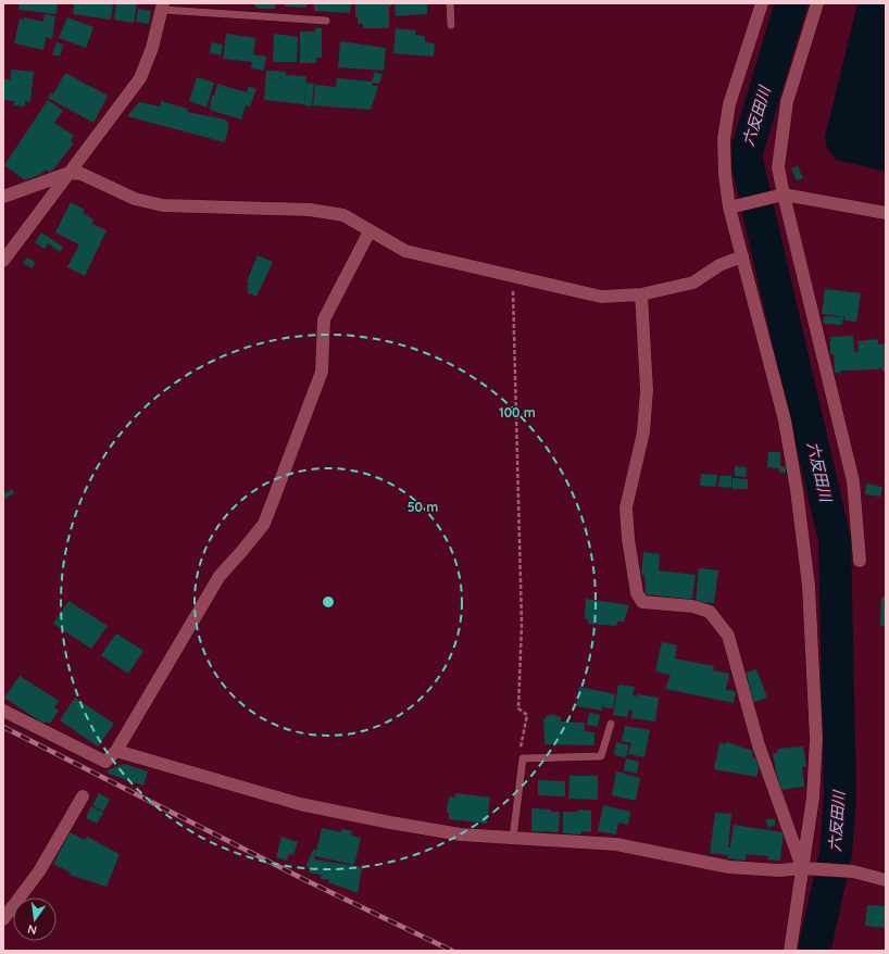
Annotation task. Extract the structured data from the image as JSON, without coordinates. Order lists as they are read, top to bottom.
{
  "water": ["六反田川"],
  "north": "bottom",
  "rings": ["100 m", "50 m"]
}
